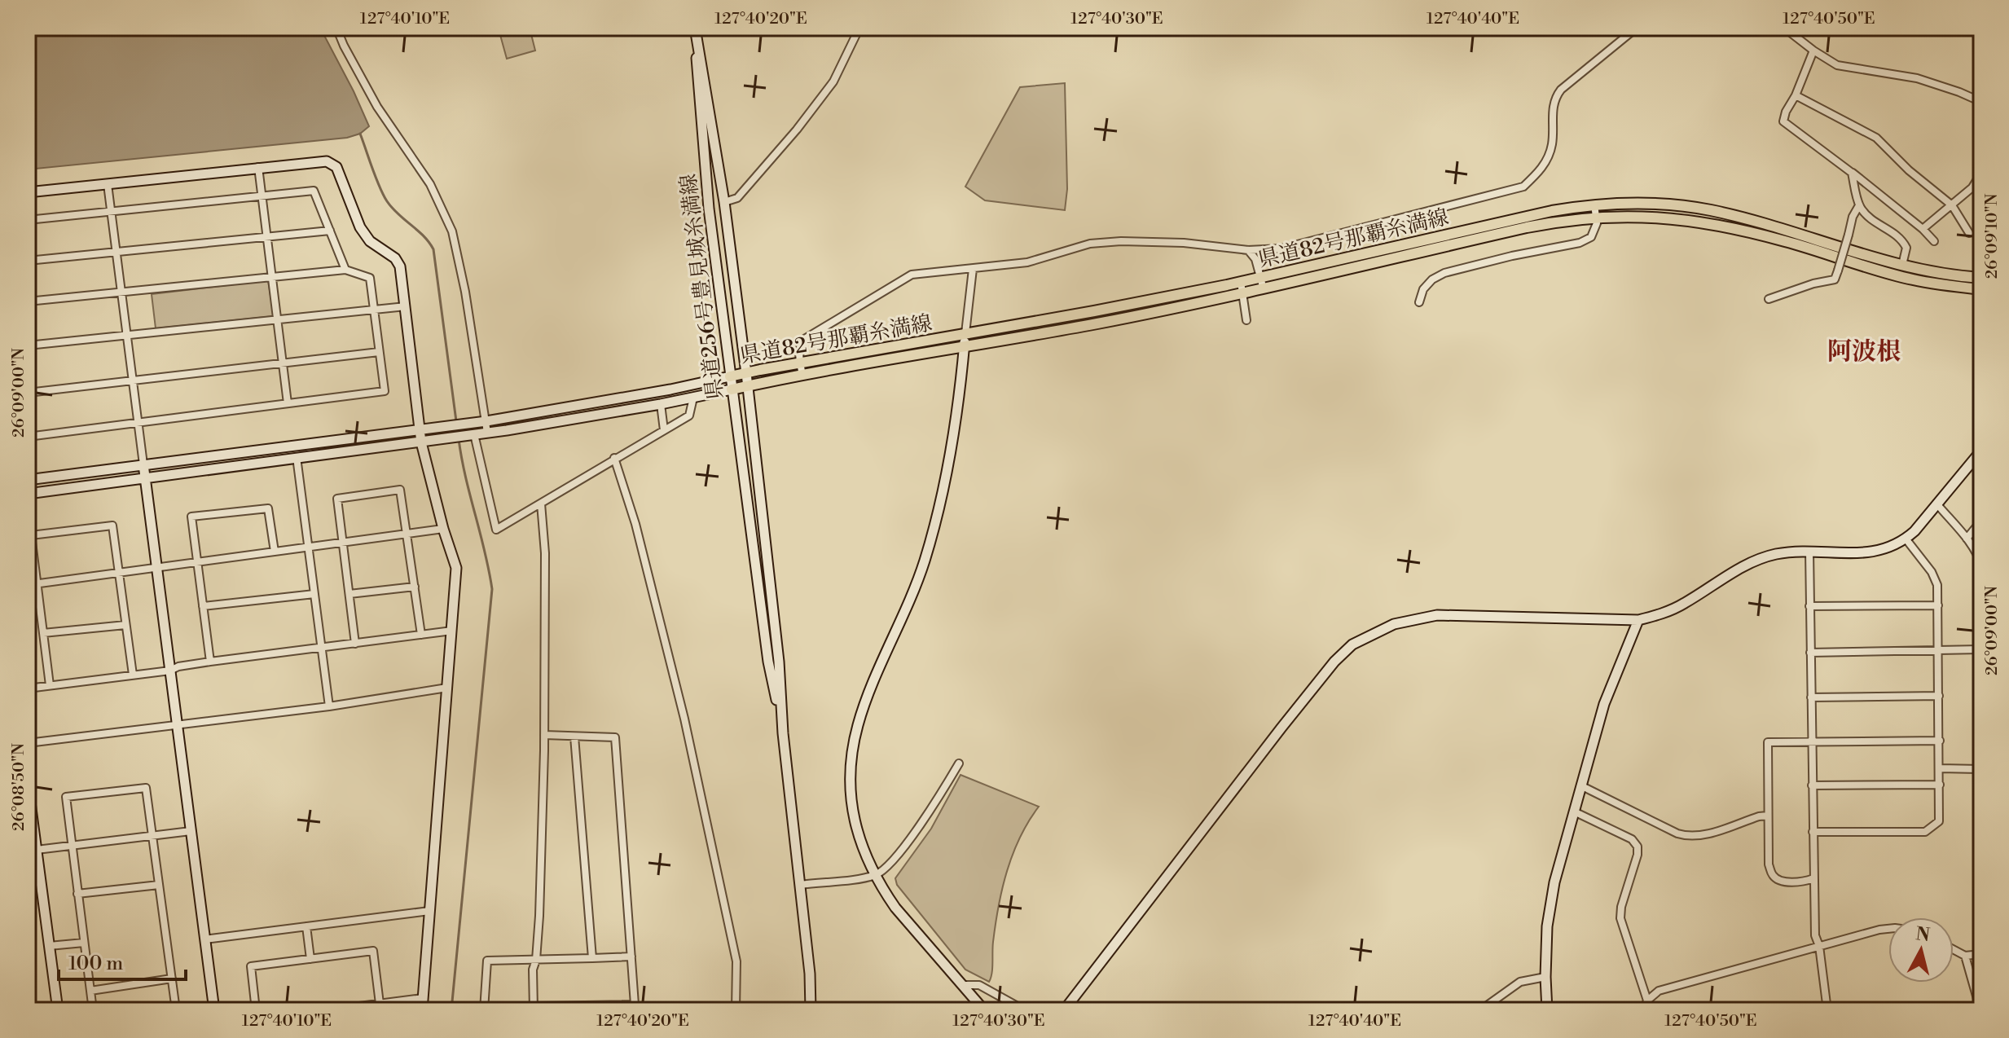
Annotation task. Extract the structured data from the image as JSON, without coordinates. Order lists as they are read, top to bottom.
{
  "streets": {
    "main road": ["県道82号那覇糸満線"],
    "street": ["県道256号豊見城糸満線"]
  },
  "crossings": [
    ["県道82号那覇糸満線", "県道256号豊見城糸満線"]
  ],
  "districts": ["阿波根"],
  "scale_bar": "100 m",
  "north": "top",
  "coordinates": [
    "127°40'10\"E",
    "127°40'20\"E",
    "127°40'30\"E",
    "127°40'40\"E",
    "127°40'50\"E",
    "26°09'10\"N",
    "26°09'00\"N",
    "26°08'50\"N"
  ]
}
